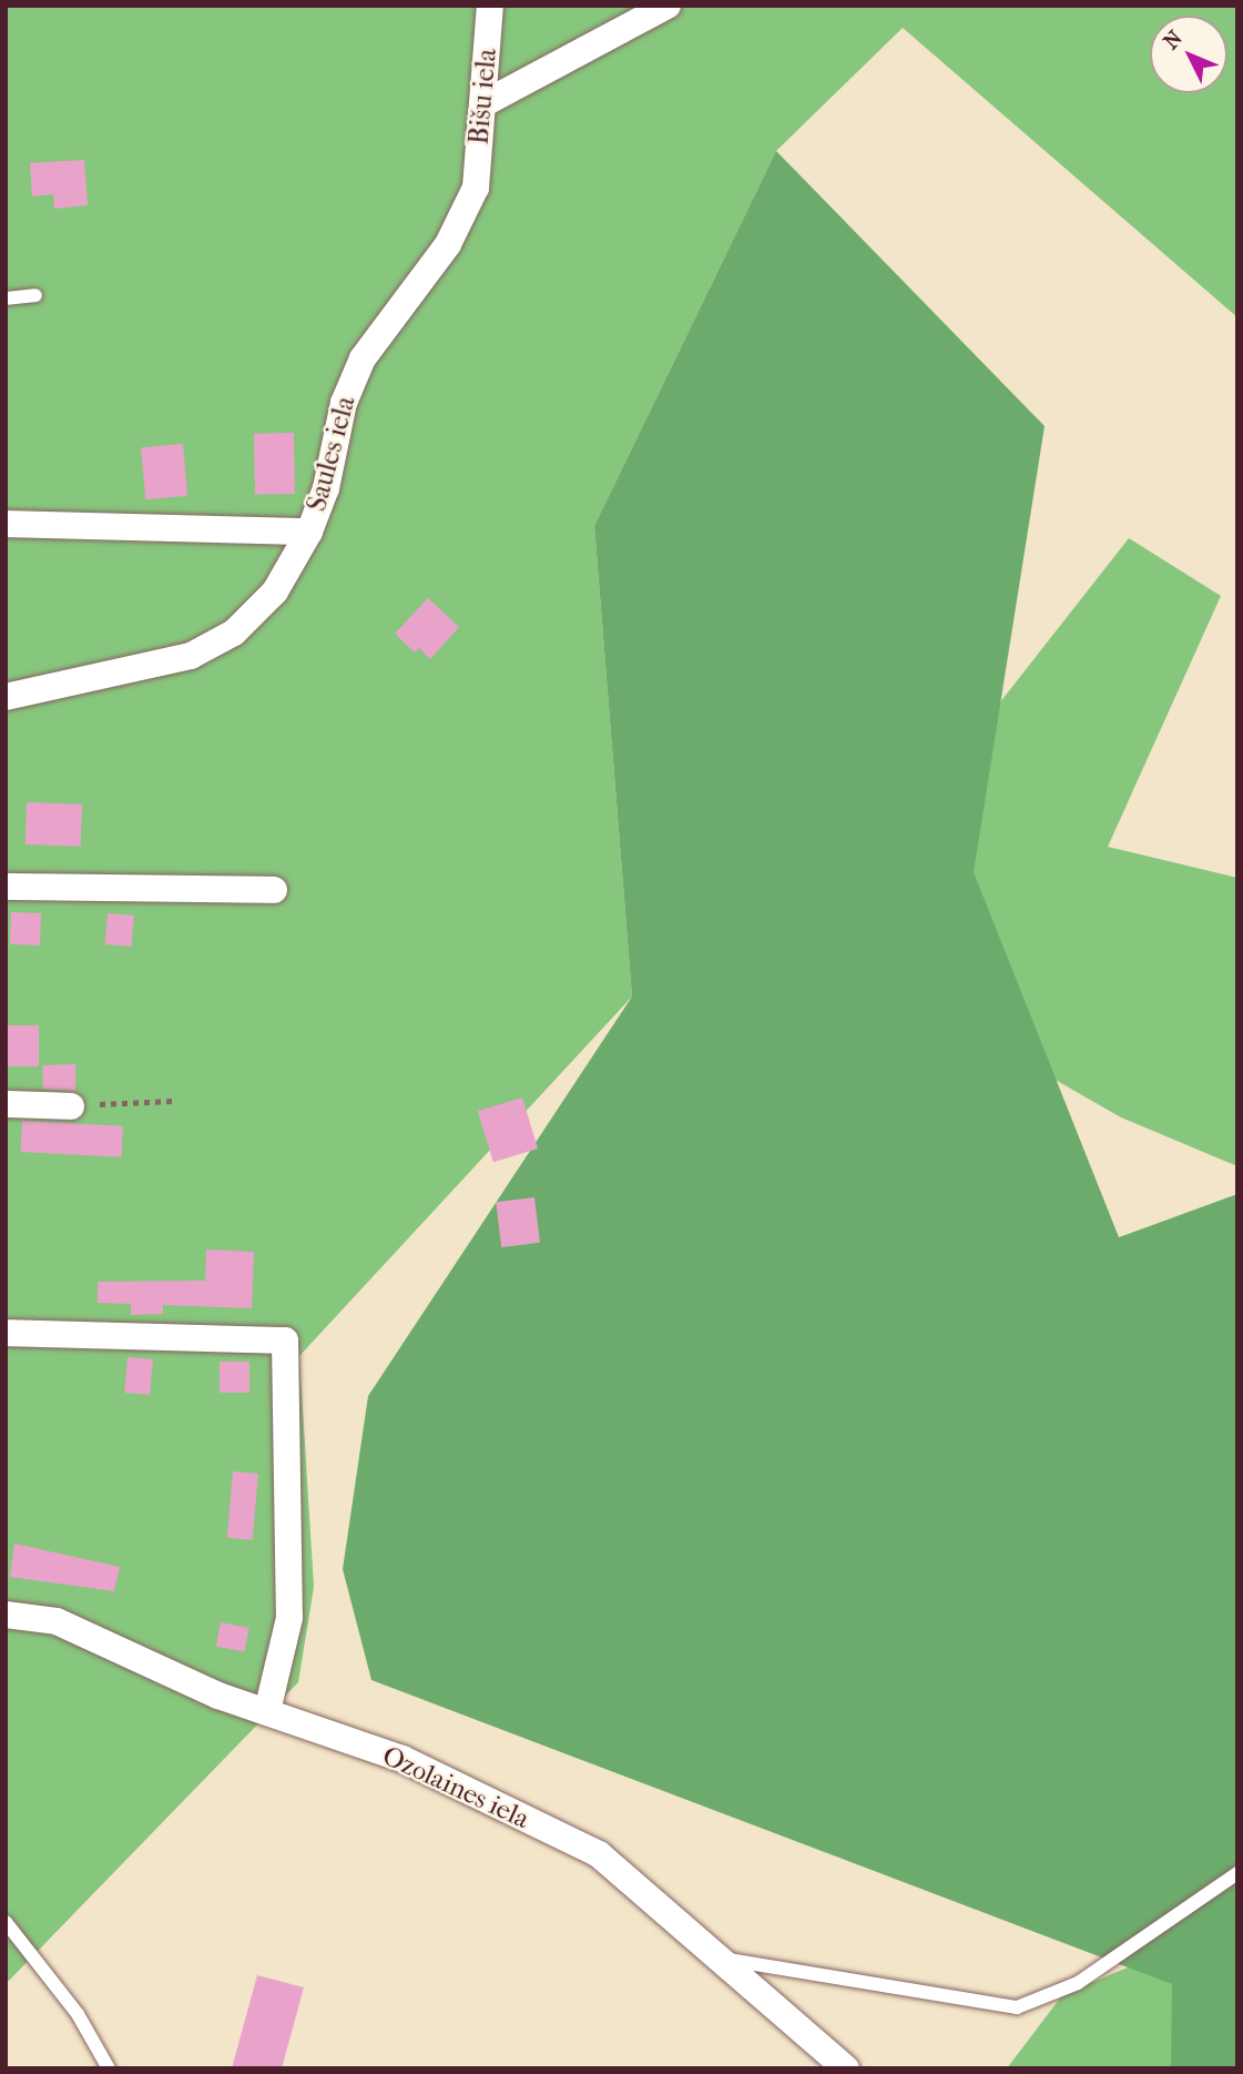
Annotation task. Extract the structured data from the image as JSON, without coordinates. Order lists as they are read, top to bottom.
{
  "streets": {
    "street": ["Bišu iela", "Saules iela", "Ozolaines iela"]
  },
  "crossings": [
    ["Bišu iela", "Saules iela"]
  ],
  "north": "top left"
}
